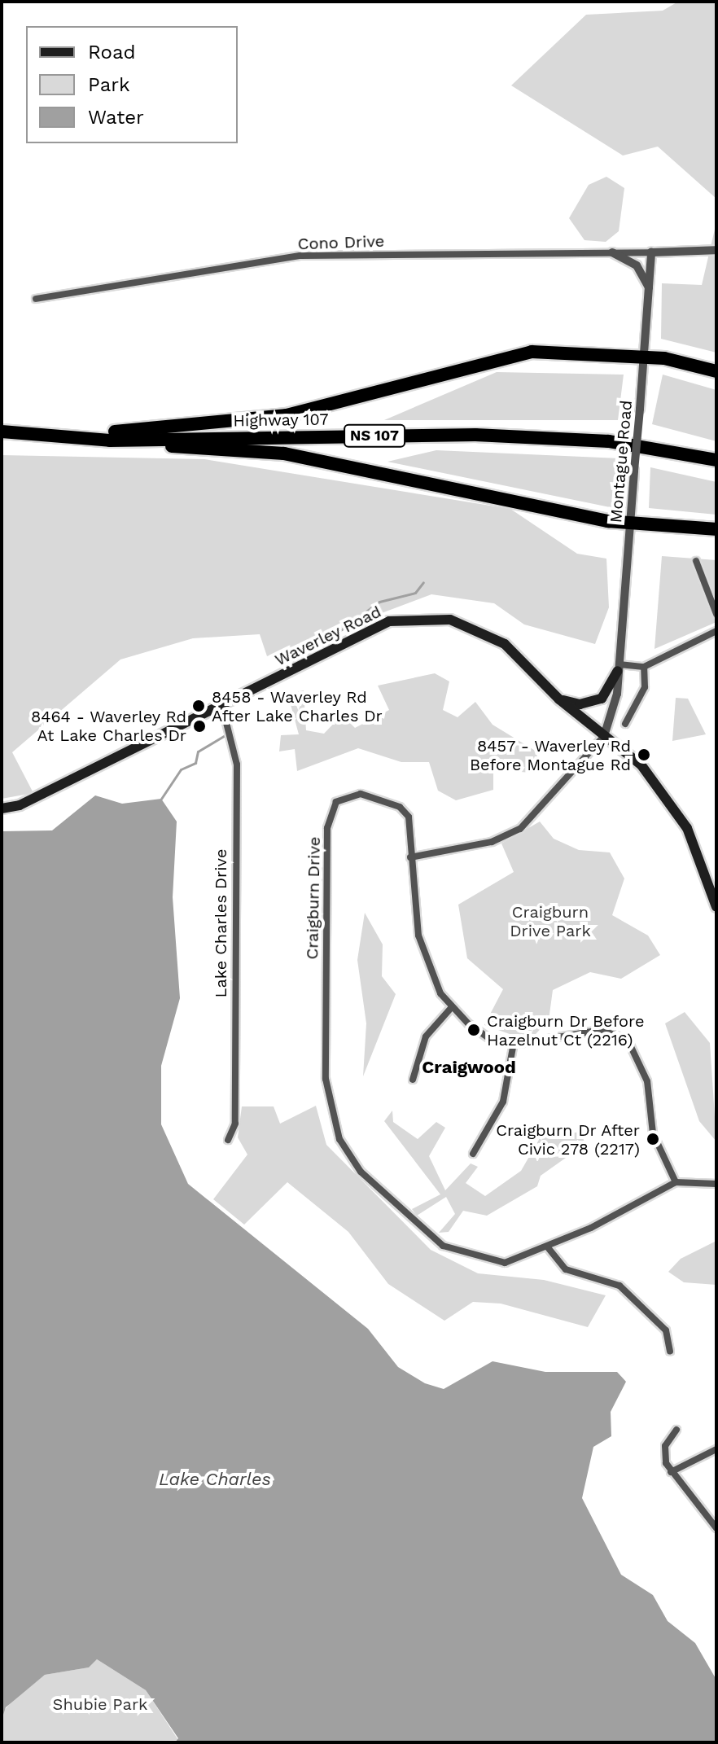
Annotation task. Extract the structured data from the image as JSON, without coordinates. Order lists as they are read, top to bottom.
{
  "streets": {
    "highway": ["Highway 107", "NS 107"],
    "main road": ["Waverley Road"],
    "street": [
      "Cono Drive",
      "Montague Road",
      "Craigburn Drive",
      "Lake Charles Drive"
    ]
  },
  "crossings": [
    ["Cono Drive", "Montague Road"],
    ["Montague Road", "Waverley Road"],
    ["Waverley Road", "Lake Charles Drive"]
  ],
  "districts": ["Craigwood"],
  "water": ["Lake Charles"],
  "parks": ["Craigburn Drive Park", "Shubie Park"],
  "places": [
    "8458 - Waverley Rd After Lake Charles Dr",
    "8464 - Waverley Rd At Lake Charles Dr",
    "8457 - Waverley Rd Before Montague Rd",
    "Craigburn Dr Before Hazelnut Ct (2216)",
    "Craigburn Dr After Civic 278 (2217)"
  ],
  "legend": ["Road", "Park", "Water"]
}
